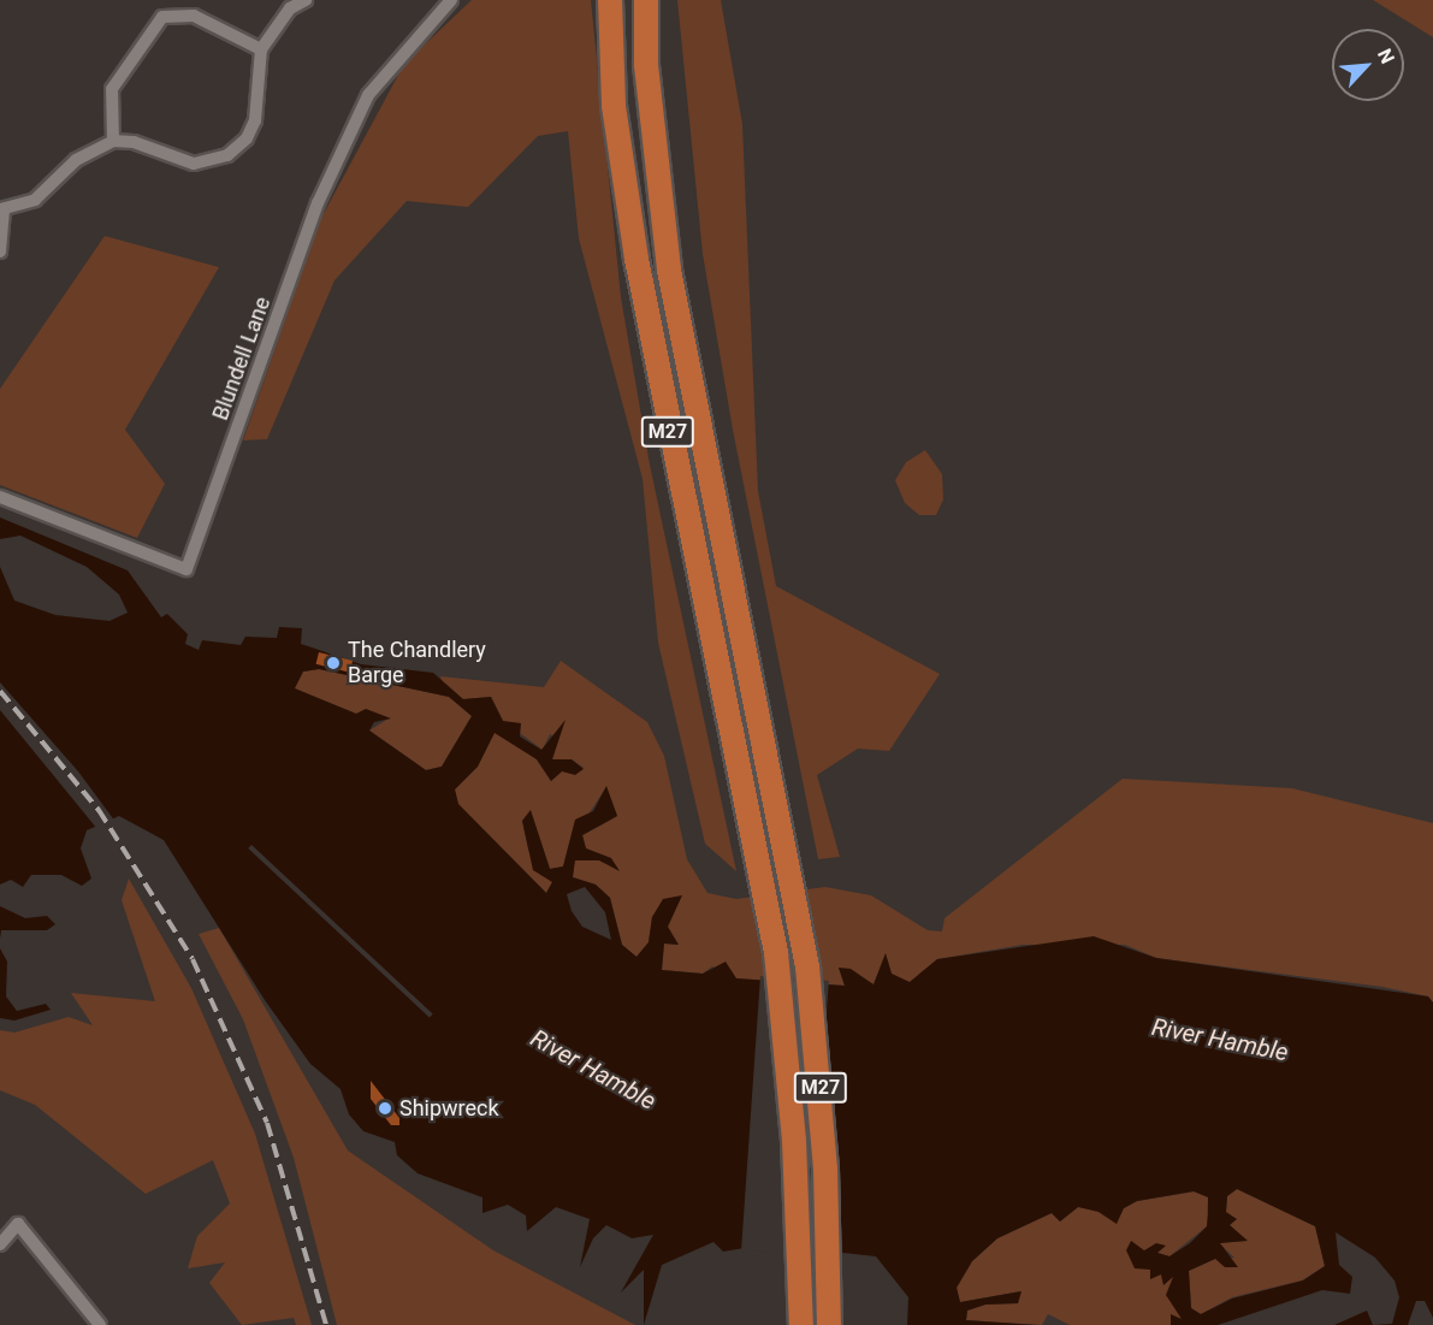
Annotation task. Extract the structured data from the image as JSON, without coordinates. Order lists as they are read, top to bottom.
{
  "streets": {
    "highway": ["M27"],
    "street": ["Blundell Lane"]
  },
  "water": ["River Hamble"],
  "places": ["The Chandlery Barge", "Shipwreck"],
  "north": "top right"
}
